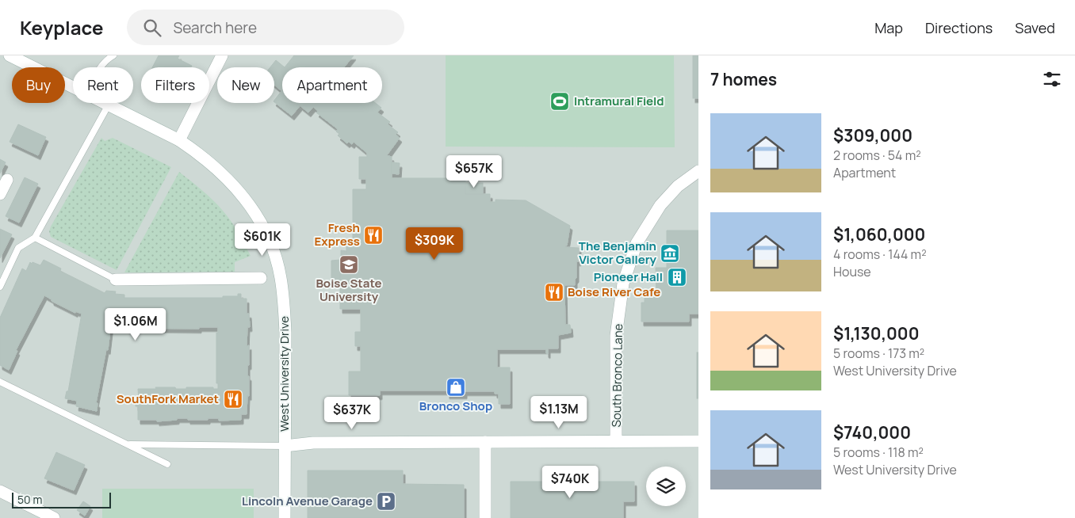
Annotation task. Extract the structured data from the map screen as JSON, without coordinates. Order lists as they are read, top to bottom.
{
  "streets": {
    "street": ["West University Drive", "South Bronco Lane"]
  },
  "crossings": [
    ["West University Drive", "South Bronco Lane"]
  ],
  "places": {
    "sports": ["Intramural Field"],
    "restaurant": ["Fresh Express", "Boise River Cafe", "SouthFork Market"],
    "museum": ["The Benjamin Victor Gallery"],
    "school or university": ["Boise State University"],
    "building": ["Pioneer Hall"],
    "shop": ["Bronco Shop"],
    "parking": ["Lincoln Avenue Garage"]
  },
  "scale_bar": "50 m",
  "page": {
    "header": "Keyplace",
    "search": "Search here",
    "nav": ["Map", "Directions", "Saved"],
    "heading": "7 homes",
    "chip": [
      "Buy",
      "Rent",
      "Filters",
      "New",
      "Apartment"
    ],
    "list": [
      {
        "name": "$309,000",
        "note": "2 rooms · 54 m² · Apartment"
      },
      {
        "name": "$1,060,000",
        "note": "4 rooms · 144 m² · House"
      },
      {
        "name": "$1,130,000",
        "note": "5 rooms · 173 m² · West University Drive"
      },
      {
        "name": "$740,000",
        "note": "5 rooms · 118 m² · West University Drive"
      }
    ],
    "price": [
      "$657K",
      "$601K",
      "$309K",
      "$1.06M",
      "$1.13M",
      "$637K",
      "$740K"
    ],
    "scale": "50 m"
  }
}
